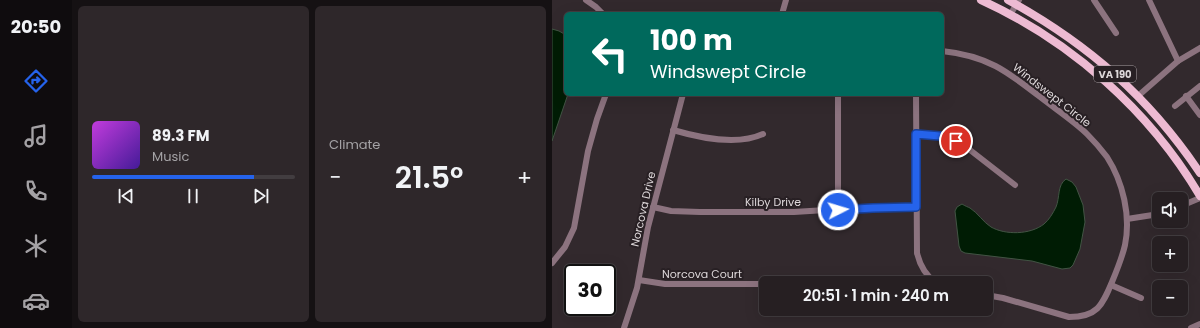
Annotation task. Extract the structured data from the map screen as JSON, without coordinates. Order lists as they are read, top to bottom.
{
  "streets": {
    "main road": ["VA 190"],
    "street": [
      "Windswept Circle",
      "Kilby Drive",
      "Norcova Drive",
      "Norcova Court"
    ]
  },
  "crossings": [
    ["Kilby Drive", "Norcova Drive"],
    ["Norcova Drive", "Norcova Court"]
  ],
  "page": {
    "tabs": "20:50",
    "tile": "Climate",
    "turn": ["100 m", "Windswept Circle"],
    "song": ["89.3 FM", "Music"],
    "heat": ["−", "21.5°", "+"],
    "map_buttons": ["+", "−"],
    "limit": "30",
    "trip": "20:51 · 1 min · 240 m"
  }
}
